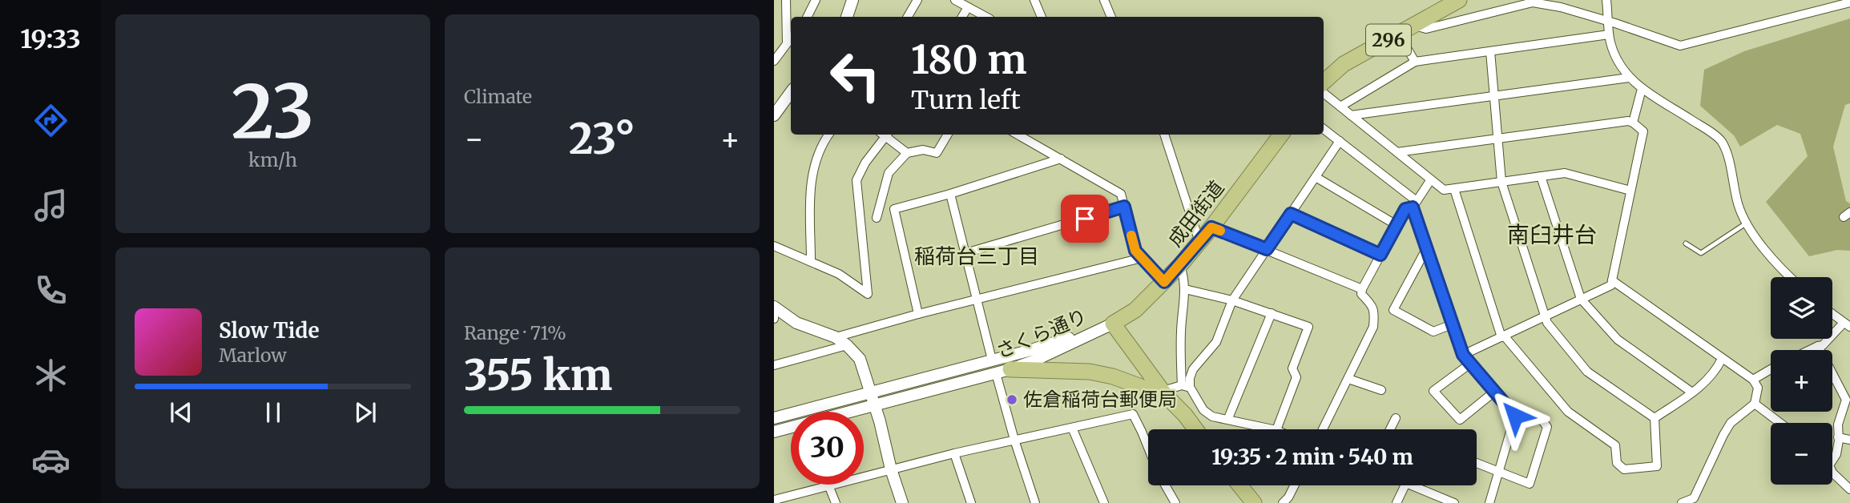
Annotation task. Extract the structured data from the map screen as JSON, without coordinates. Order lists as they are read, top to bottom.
{
  "streets": {
    "highway": ["296", "成田街道"],
    "street": ["さくら通り"]
  },
  "crossings": [
    ["成田街道", "さくら通り"]
  ],
  "districts": ["南臼井台", "稲荷台三丁目"],
  "places": ["佐倉稲荷台郵便局"],
  "page": {
    "tabs": "19:33",
    "tile": [
      ["23", "km/h"],
      "Climate",
      ["Range · 71%", "355 km"]
    ],
    "turn": ["180 m", "Turn left"],
    "heat": ["−", "23°", "+"],
    "map_buttons": ["+", "−"],
    "song": ["Slow Tide", "Marlow"],
    "limit": "30",
    "trip": "19:35 · 2 min · 540 m"
  }
}
